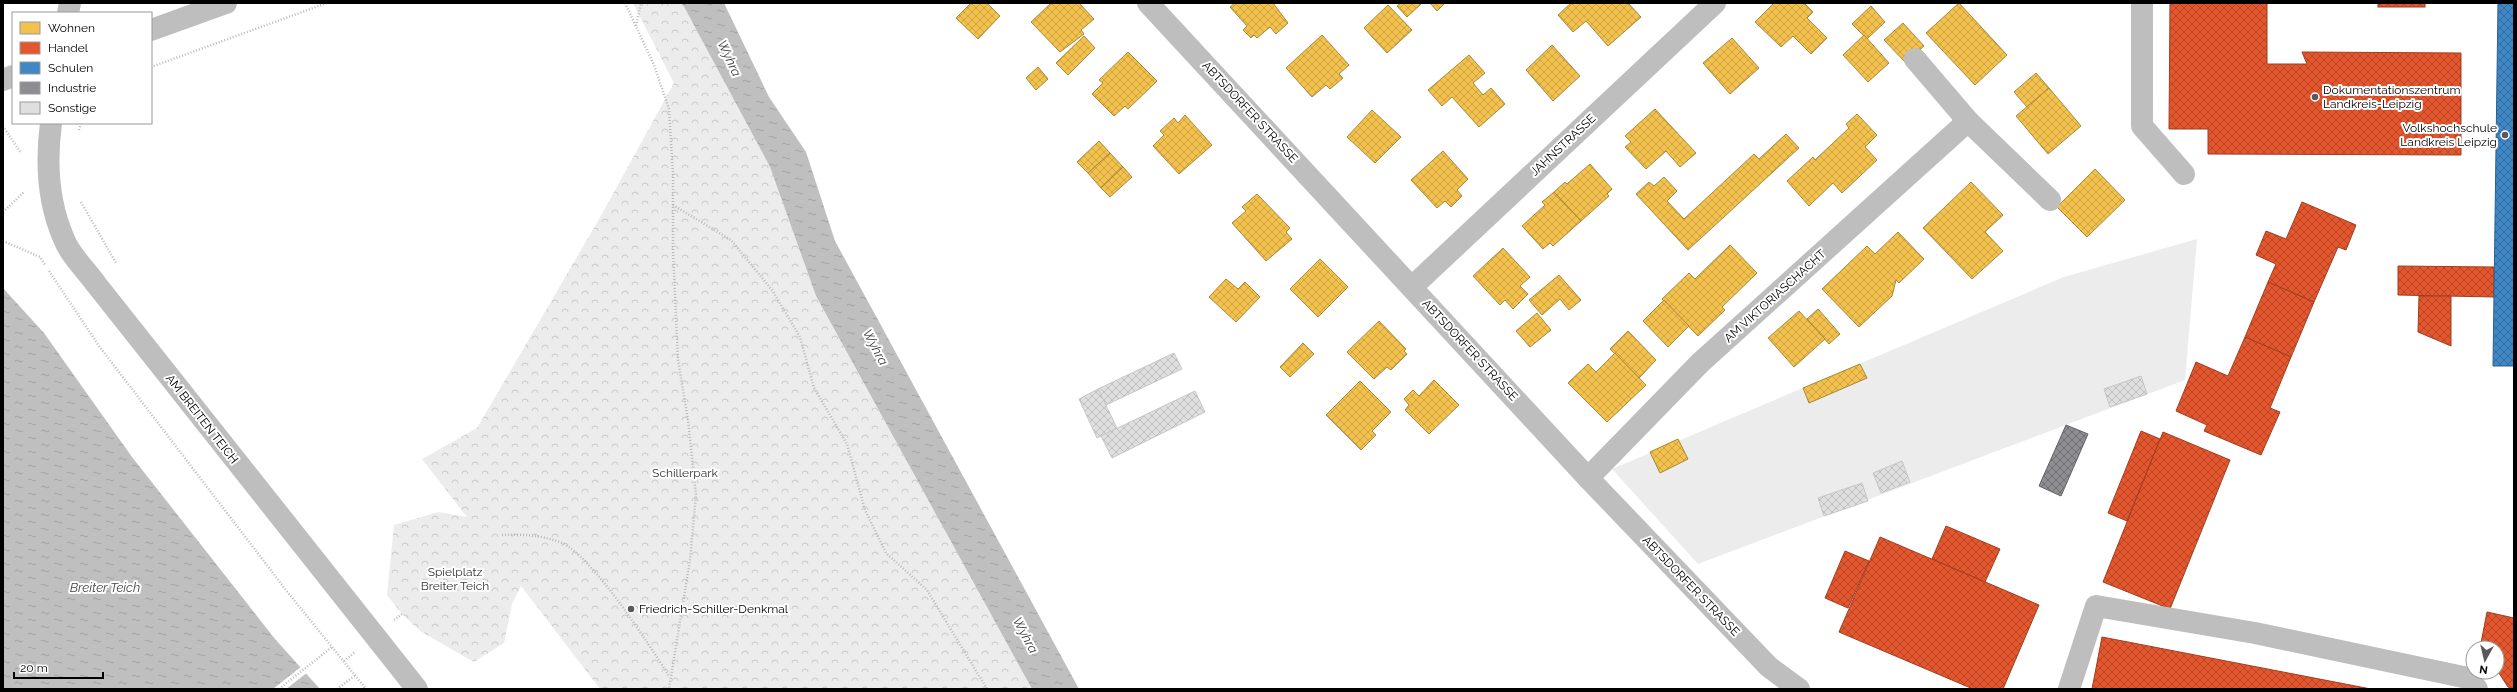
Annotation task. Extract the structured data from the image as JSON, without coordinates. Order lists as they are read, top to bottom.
{
  "streets": {
    "street": [
      "ABTSDORFER STRASSE",
      "JAHNSTRASSE",
      "AM VIKTORIASCHACHT",
      "AM BREITEN TEICH"
    ]
  },
  "crossings": [
    ["ABTSDORFER STRASSE", "JAHNSTRASSE"],
    ["ABTSDORFER STRASSE", "AM VIKTORIASCHACHT"]
  ],
  "water": ["Wyhra", "Breiter Teich"],
  "parks": ["Schillerpark", "Spielplatz Breiter Teich"],
  "places": ["Dokumentationszentrum Landkreis-Leipzig", "Volkshochschule Landkreis Leipzig", "Friedrich-Schiller-Denkmal"],
  "legend": [
    "Wohnen",
    "Handel",
    "Schulen",
    "Industrie",
    "Sonstige"
  ],
  "scale_bar": "20 m",
  "north": "bottom"
}
